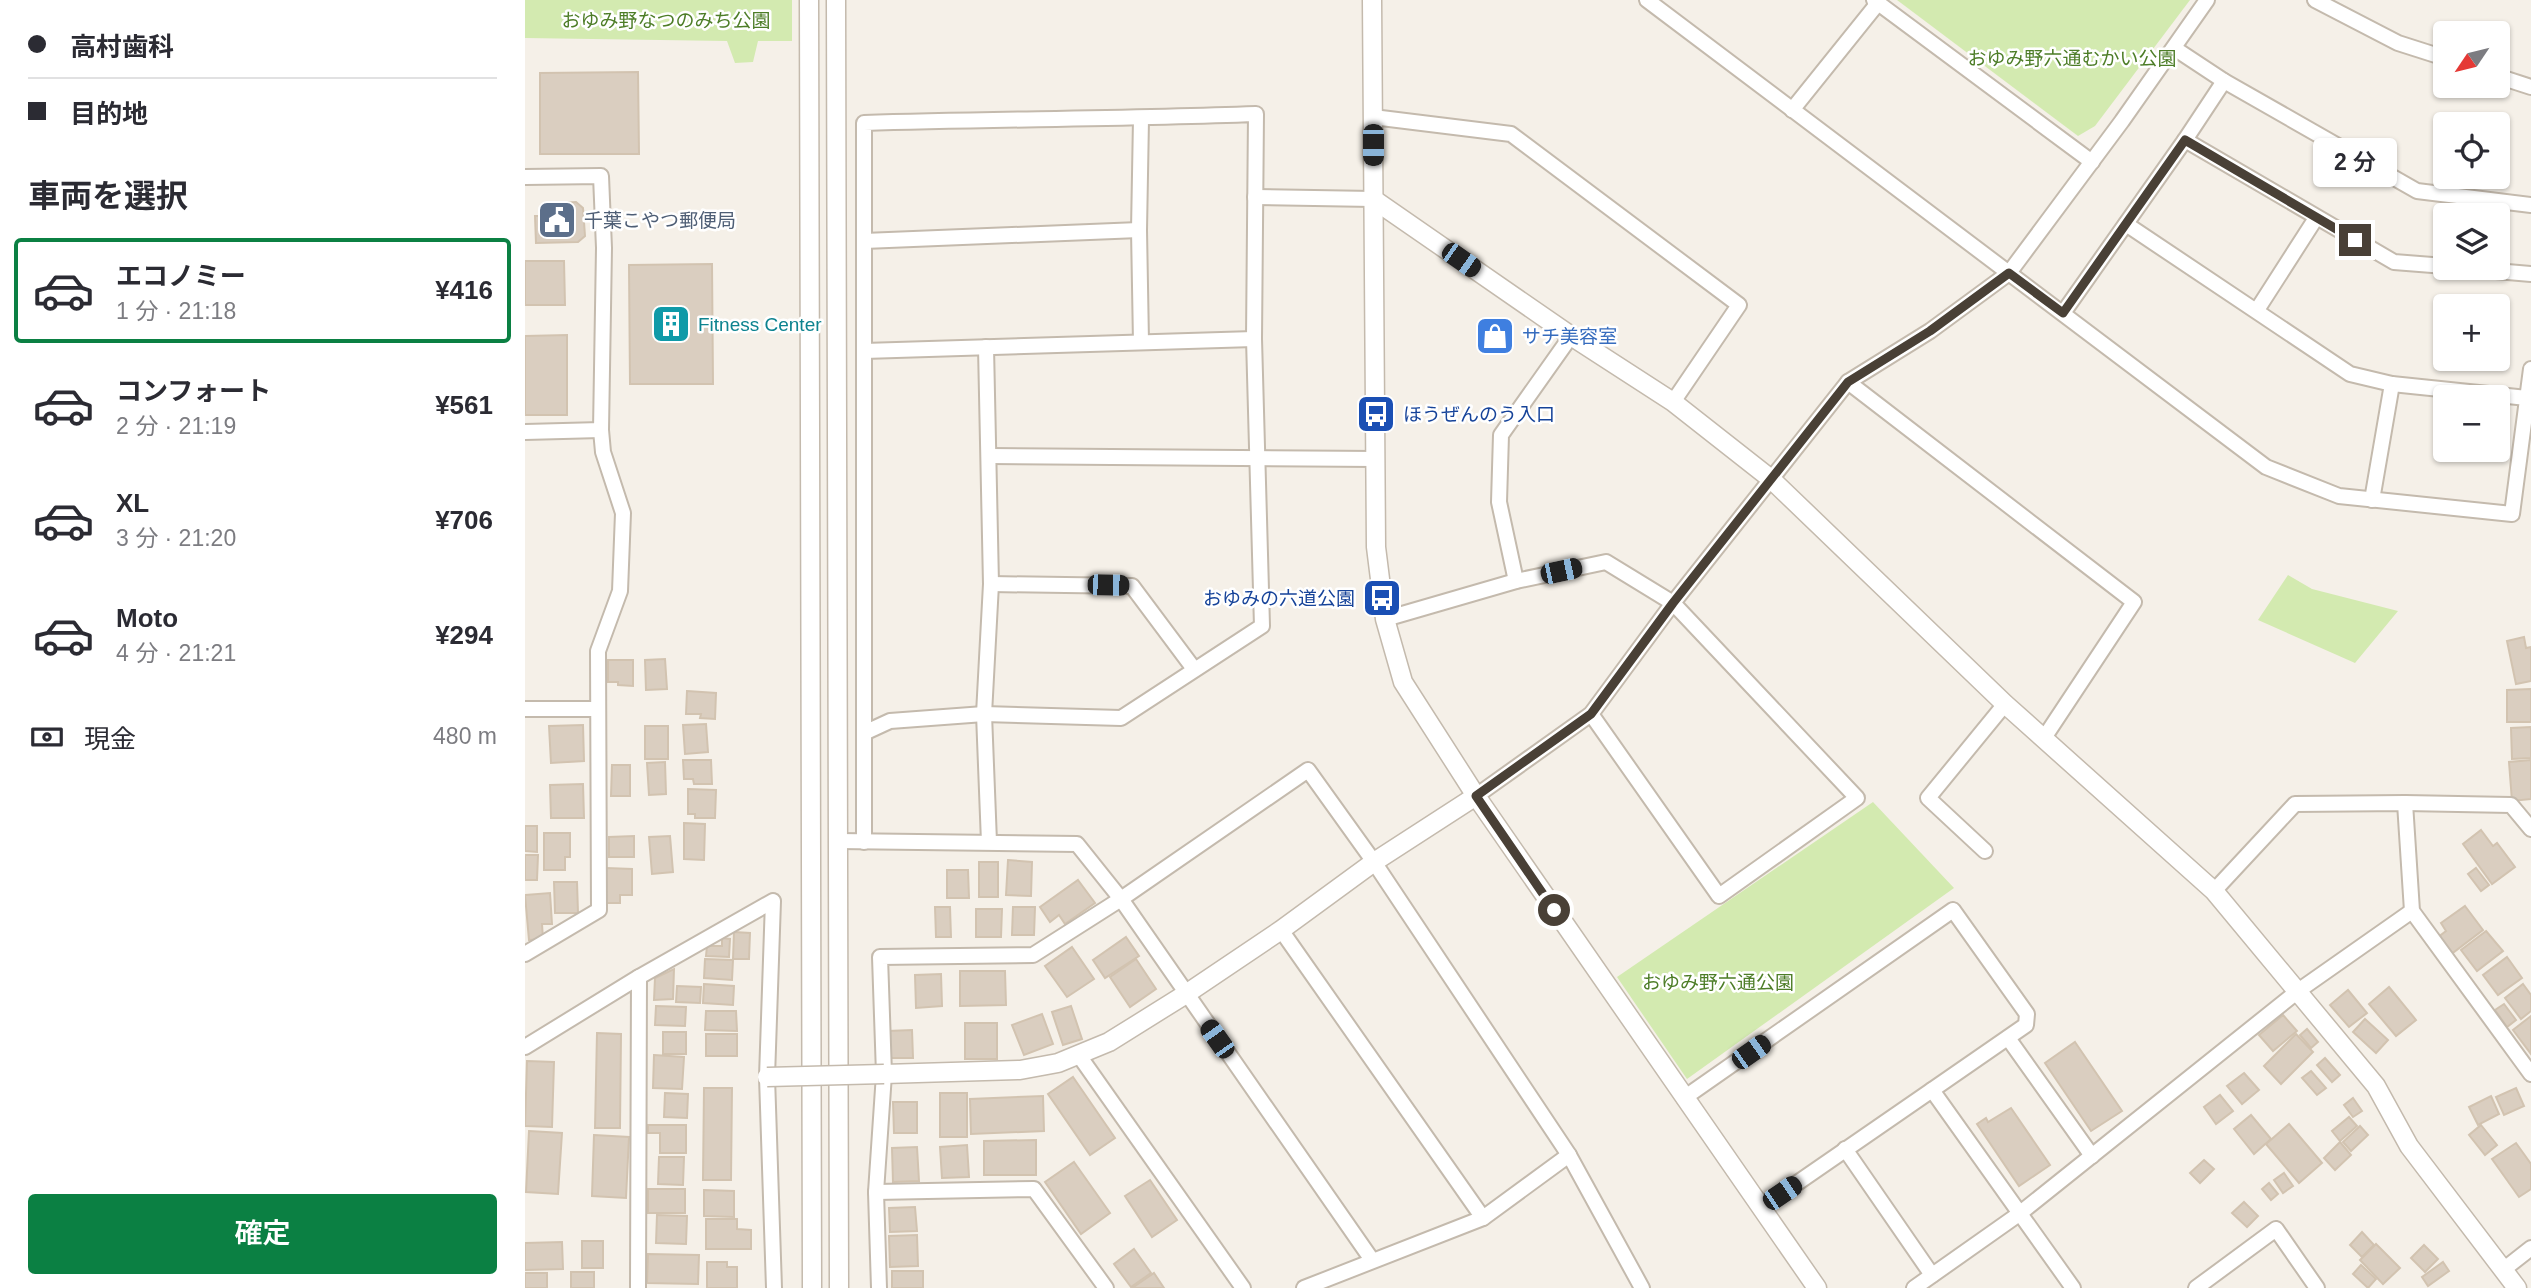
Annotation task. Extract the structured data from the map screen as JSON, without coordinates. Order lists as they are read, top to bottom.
{
  "parks": ["おゆみ野なつのみち公園", "おゆみ野六通むかい公園", "おゆみ野六通公園"],
  "places": {
    "public building": ["千葉こやつ郵便局"],
    "building": ["Fitness Center"],
    "shop": ["サチ美容室"],
    "bus stop": ["ほうぜんのう入口", "おゆみの六道公園"]
  },
  "north": "bottom left",
  "page": {
    "banner": ["高村歯科", "目的地"],
    "map_buttons": ["+", "−"],
    "bubble": "2 分",
    "heading": "車両を選択",
    "list": [
      {
        "name": "エコノミー",
        "note": "1 分 · 21:18",
        "value": "¥416"
      },
      {
        "name": "コンフォート",
        "note": "2 分 · 21:19",
        "value": "¥561"
      },
      {
        "name": "XL",
        "note": "3 分 · 21:20",
        "value": "¥706"
      },
      {
        "name": "Moto",
        "note": "4 分 · 21:21",
        "value": "¥294"
      }
    ],
    "pay": ["現金", "480 m"],
    "buttons": "確定"
  }
}
